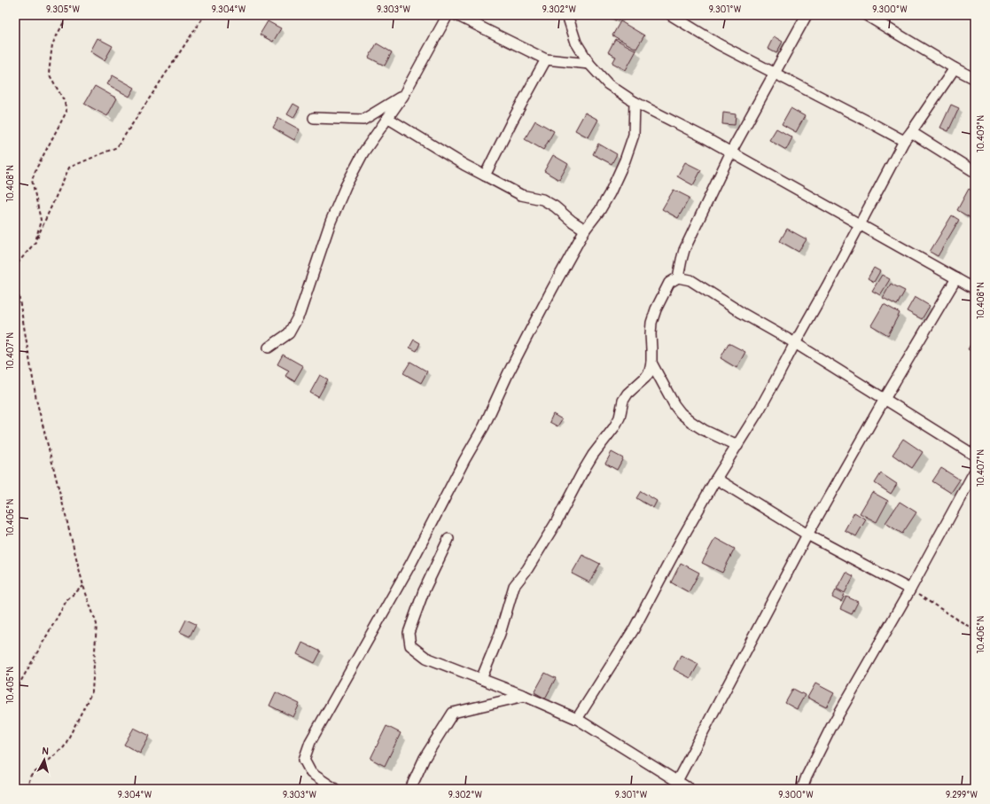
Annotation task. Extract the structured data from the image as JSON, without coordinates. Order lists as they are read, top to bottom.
{
  "north": "top",
  "coordinates": [
    "9.305°W",
    "9.304°W",
    "9.303°W",
    "9.302°W",
    "9.301°W",
    "9.300°W",
    "10.409°N",
    "10.408°N",
    "10.407°N",
    "10.406°N",
    "10.405°N",
    "9.299°W"
  ]
}
